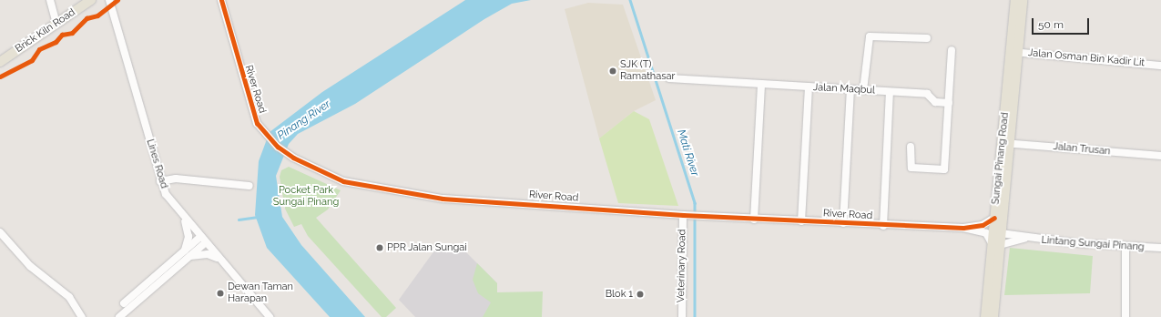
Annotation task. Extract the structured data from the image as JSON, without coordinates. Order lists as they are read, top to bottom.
{
  "streets": {
    "main road": ["Brick Kiln Road", "Sungai Pinang Road"],
    "street": [
      "Jalan Osman Bin Kadir Lit",
      "River Road",
      "Jalan Maqbul",
      "Jalan Trusan",
      "Lines Road",
      "Lintang Sungai Pinang",
      "Veterinary Road"
    ]
  },
  "crossings": [
    ["Jalan Osman Bin Kadir Lit", "Sungai Pinang Road"],
    ["River Road", "Sungai Pinang Road"],
    ["River Road", "Lintang Sungai Pinang"],
    ["River Road", "Veterinary Road"],
    ["Jalan Trusan", "Sungai Pinang Road"],
    ["Sungai Pinang Road", "Lintang Sungai Pinang"]
  ],
  "water": ["Pinang River", "Mati River"],
  "parks": ["Pocket Park Sungai Pinang"],
  "places": [
    "SJK (T) Ramathasar",
    "PPR Jalan Sungai",
    "Dewan Taman Harapan",
    "Blok 1"
  ],
  "scale_bar": "50 m"
}
